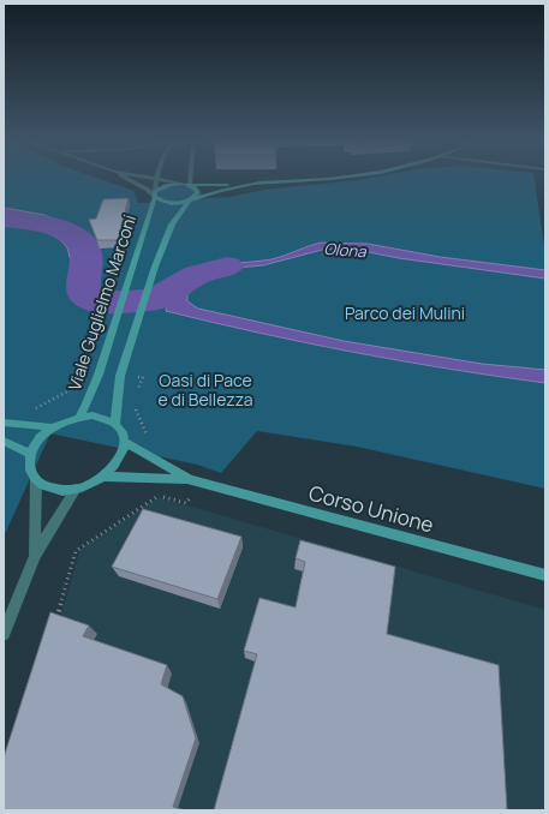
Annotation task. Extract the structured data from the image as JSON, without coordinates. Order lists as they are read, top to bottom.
{
  "streets": {
    "street": ["Viale Guglielmo Marconi", "Corso Unione"]
  },
  "crossings": [
    ["Viale Guglielmo Marconi", "Corso Unione"]
  ],
  "water": ["Olona"],
  "parks": ["Parco dei Mulini", "Oasi di Pace e di Bellezza"]
}
